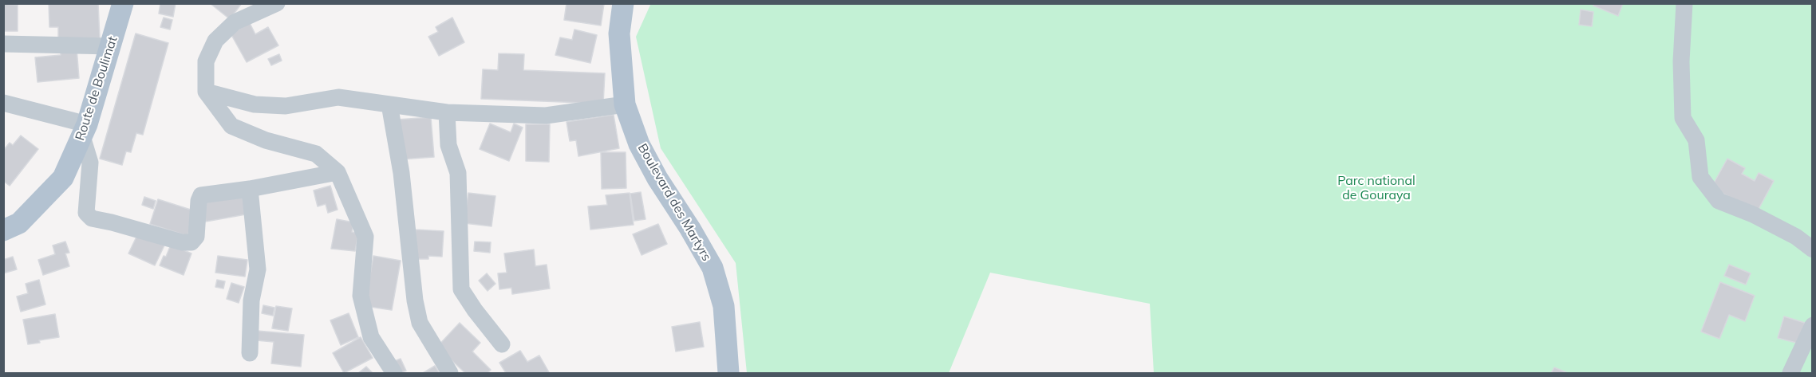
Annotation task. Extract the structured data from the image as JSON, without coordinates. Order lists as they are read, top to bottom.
{
  "streets": {
    "main road": ["Route de Boulimat", "Boulevard des Martyrs"]
  },
  "parks": ["Parc national de Gouraya"]
}
